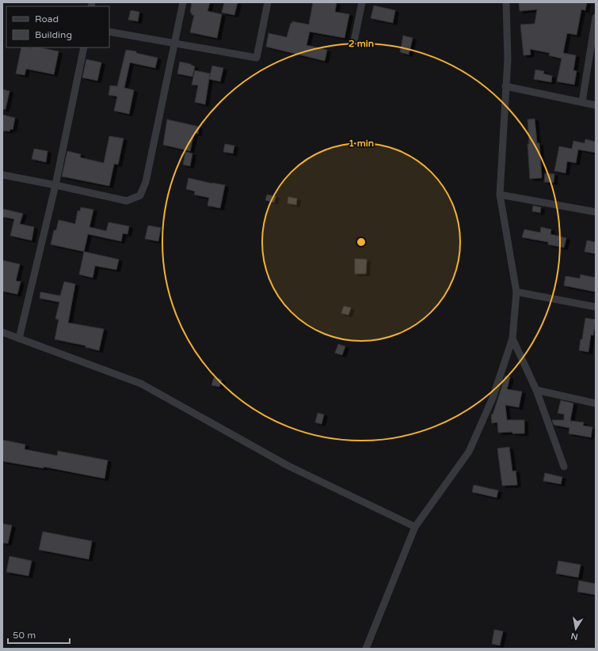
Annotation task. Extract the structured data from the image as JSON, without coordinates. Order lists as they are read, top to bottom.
{
  "legend": ["Road", "Building"],
  "scale_bar": "50 m",
  "north": "bottom",
  "rings": ["2 min", "1 min"]
}
